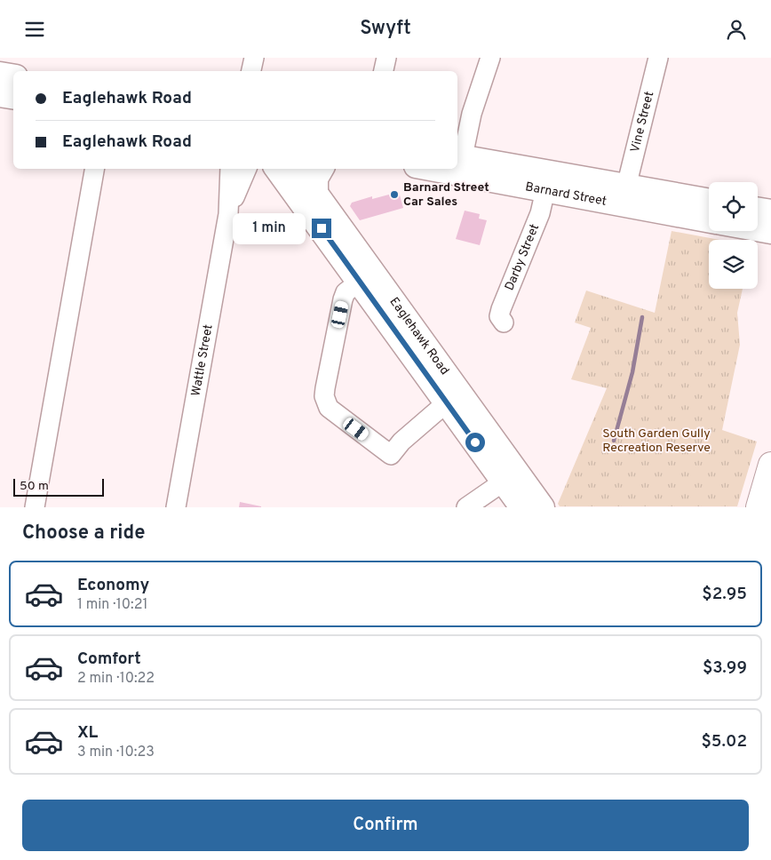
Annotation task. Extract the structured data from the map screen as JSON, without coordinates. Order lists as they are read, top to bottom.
{
  "streets": {
    "main road": ["Barnard Street", "Eaglehawk Road"],
    "street": ["Vine Street", "Darby Street", "Wattle Street"]
  },
  "crossings": [
    ["Vine Street", "Barnard Street"],
    ["Barnard Street", "Darby Street"]
  ],
  "parks": ["South Garden Gully Recreation Reserve"],
  "places": ["Barnard Street Car Sales"],
  "scale_bar": "50 m",
  "page": {
    "header": "Swyft",
    "banner": ["Eaglehawk Road", "Eaglehawk Road"],
    "bubble": "1 min",
    "scale": "50 m",
    "heading": "Choose a ride",
    "list": [
      {
        "name": "Economy",
        "note": "1 min · 10:21",
        "value": "$2.95"
      },
      {
        "name": "Comfort",
        "note": "2 min · 10:22",
        "value": "$3.99"
      },
      {
        "name": "XL",
        "note": "3 min · 10:23",
        "value": "$5.02"
      }
    ],
    "buttons": "Confirm"
  }
}
